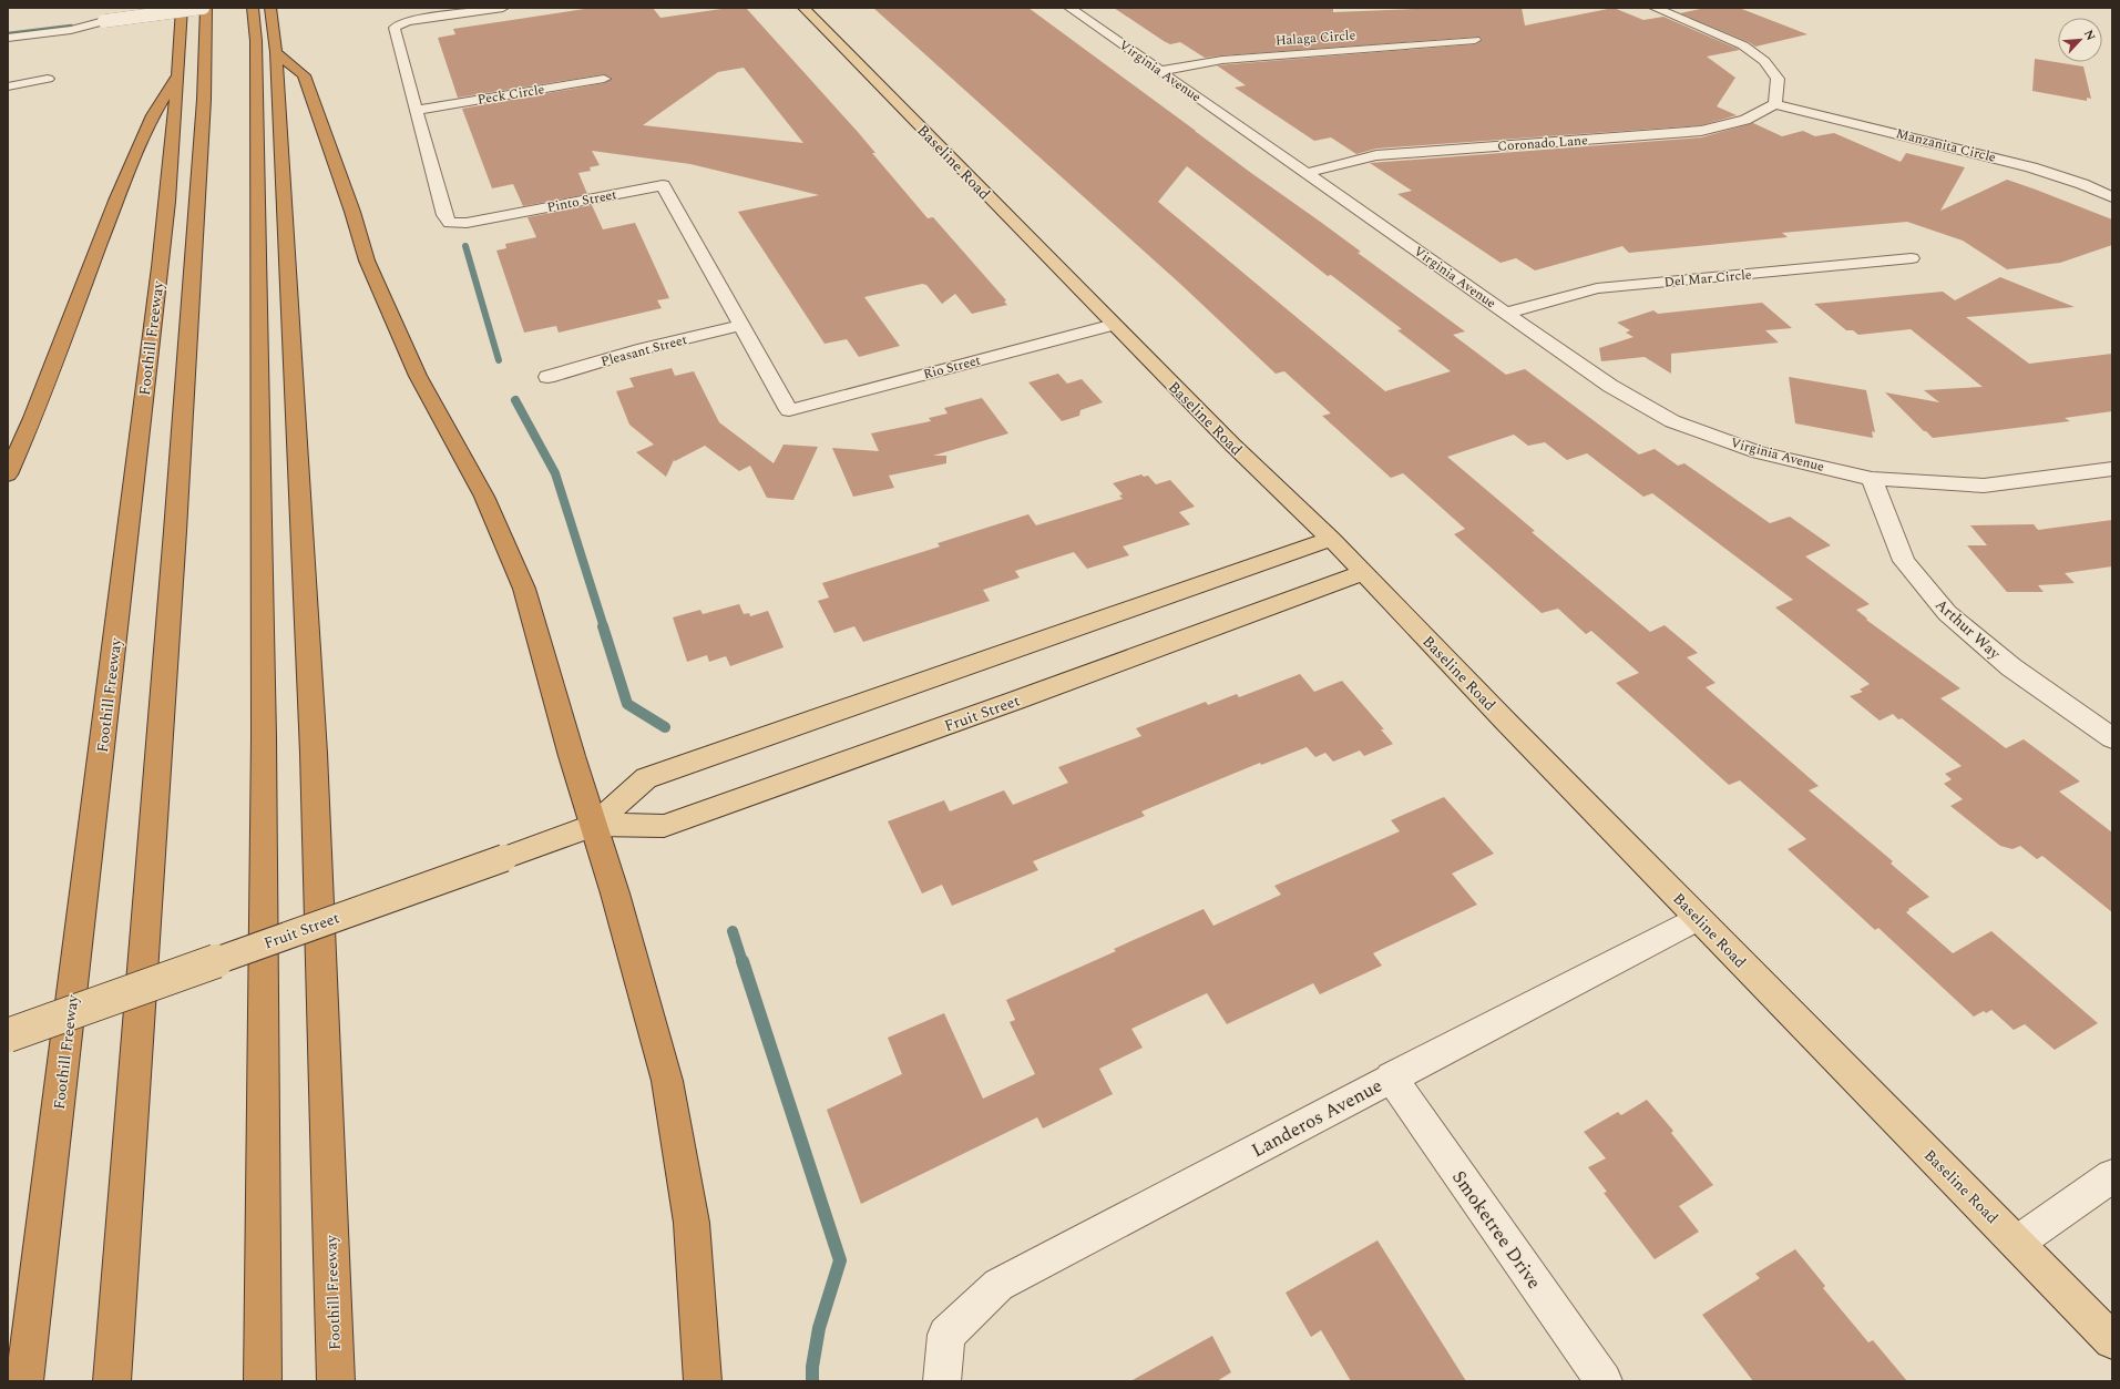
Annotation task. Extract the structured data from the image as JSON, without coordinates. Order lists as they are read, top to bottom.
{
  "streets": {
    "highway": ["Foothill Freeway"],
    "main road": ["Baseline Road", "Fruit Street"],
    "street": [
      "Halaga Circle",
      "Virginia Avenue",
      "Peck Circle",
      "Coronado Lane",
      "Manzanita Circle",
      "Pinto Street",
      "Del Mar Circle",
      "Pleasant Street",
      "Rio Street",
      "Arthur Way",
      "Landeros Avenue",
      "Smoketree Drive"
    ]
  },
  "crossings": [
    ["Halaga Circle", "Virginia Avenue"],
    ["Virginia Avenue", "Coronado Lane"],
    ["Virginia Avenue", "Del Mar Circle"],
    ["Virginia Avenue", "Arthur Way"],
    ["Peck Circle", "Pinto Street"],
    ["Coronado Lane", "Manzanita Circle"],
    ["Baseline Road", "Rio Street"],
    ["Baseline Road", "Fruit Street"],
    ["Baseline Road", "Landeros Avenue"],
    ["Pinto Street", "Pleasant Street"],
    ["Pinto Street", "Rio Street"],
    ["Landeros Avenue", "Smoketree Drive"]
  ],
  "north": "top right"
}
